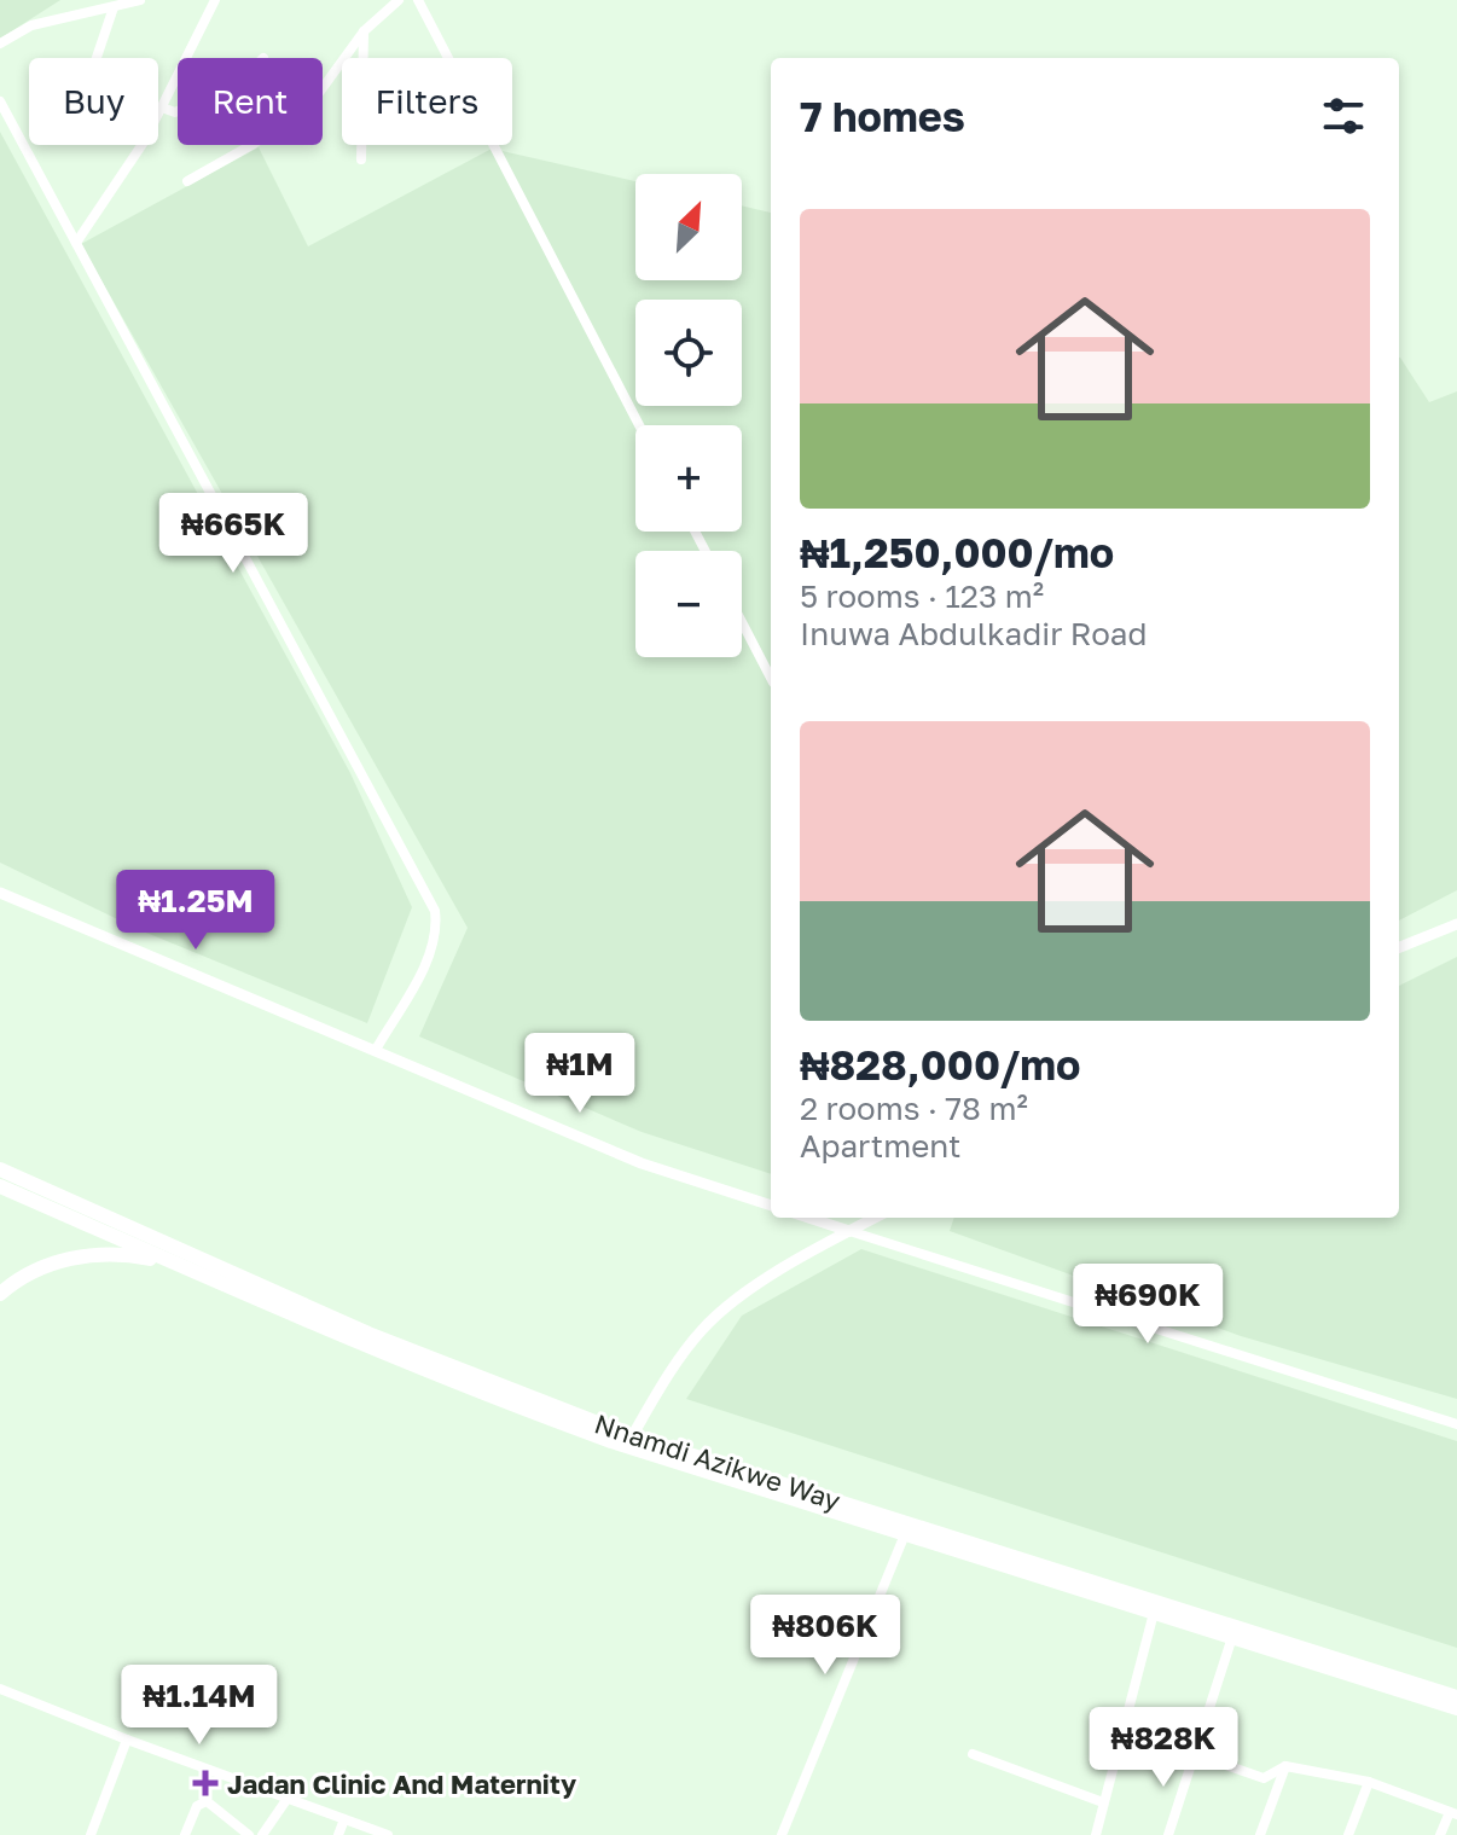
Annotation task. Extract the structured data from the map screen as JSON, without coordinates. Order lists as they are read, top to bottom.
{
  "streets": {
    "highway": ["Nnamdi Azikwe Way"]
  },
  "places": {
    "health": ["Jadan Clinic And Maternity"]
  },
  "north": "top right",
  "page": {
    "chip": ["Buy", "Rent", "Filters"],
    "heading": "7 homes",
    "map_buttons": ["+", "−"],
    "list": [
      {
        "name": "₦1,250,000/mo",
        "note": "5 rooms · 123 m² · Inuwa Abdulkadir Road"
      },
      {
        "name": "₦828,000/mo",
        "note": "2 rooms · 78 m² · Apartment"
      }
    ],
    "price": [
      "₦665K",
      "₦1.25M",
      "₦1M",
      "₦690K",
      "₦806K",
      "₦1.14M",
      "₦828K"
    ]
  }
}
